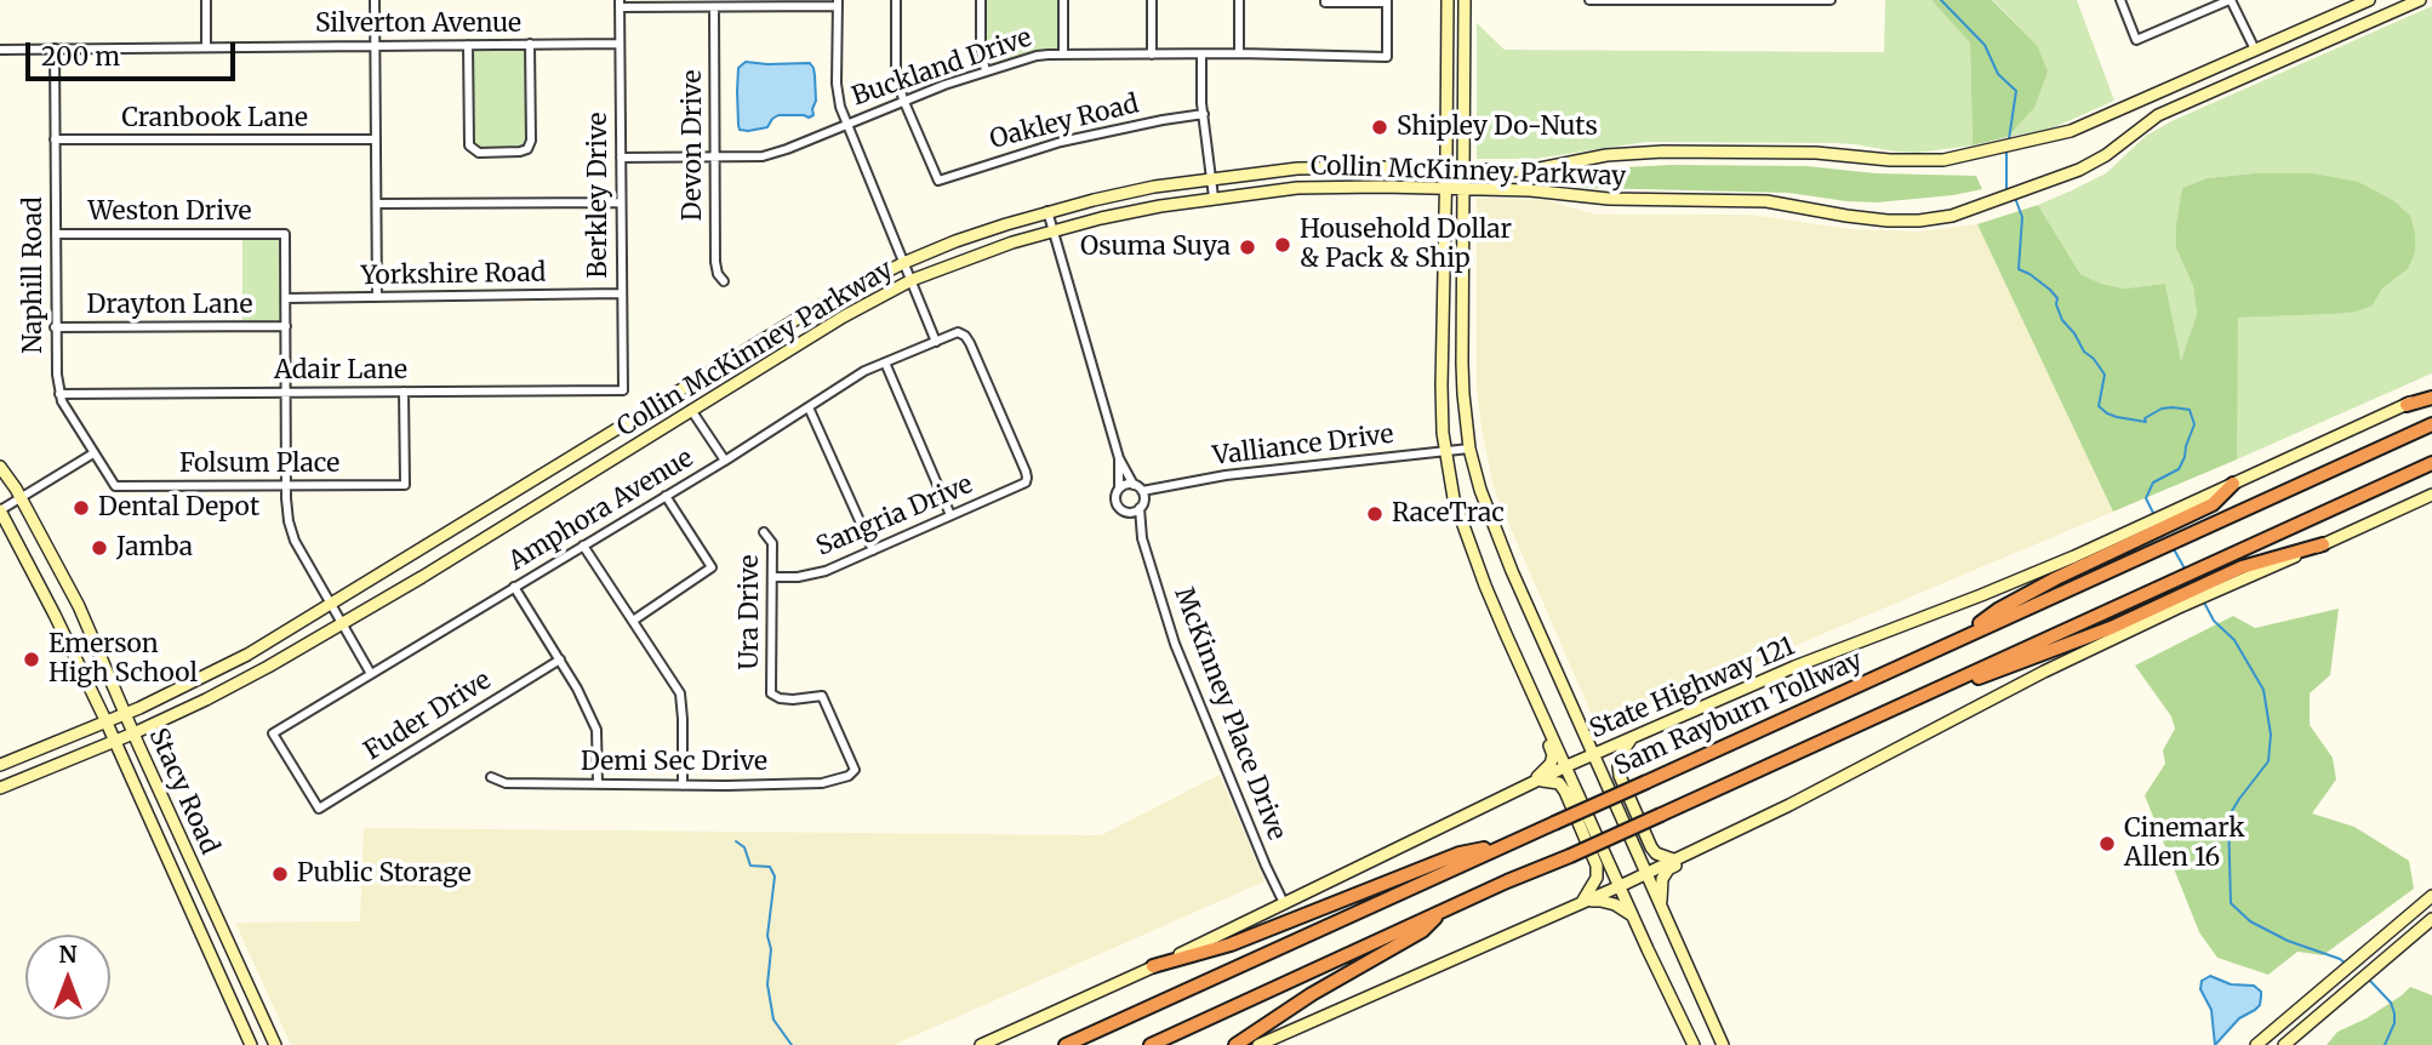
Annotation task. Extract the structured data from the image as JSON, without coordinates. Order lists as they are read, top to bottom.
{
  "streets": {
    "highway": ["Sam Rayburn Tollway"],
    "main road": ["Collin McKinney Parkway", "State Highway 121", "Stacy Road"],
    "street": [
      "Silverton Avenue",
      "Buckland Drive",
      "Cranbook Lane",
      "Oakley Road",
      "Devon Drive",
      "Berkley Drive",
      "Weston Drive",
      "Naphill Road",
      "Yorkshire Road",
      "Drayton Lane",
      "Adair Lane",
      "Valliance Drive",
      "Folsum Place",
      "Amphora Avenue",
      "Sangria Drive",
      "Ura Drive",
      "McKinney Place Drive",
      "Fuder Drive",
      "Demi Sec Drive"
    ]
  },
  "crossings": [
    ["Silverton Avenue", "Berkley Drive"],
    ["Silverton Avenue", "Naphill Road"],
    ["Buckland Drive", "Oakley Road"],
    ["Buckland Drive", "Devon Drive"],
    ["Buckland Drive", "Berkley Drive"],
    ["Cranbook Lane", "Naphill Road"],
    ["Collin McKinney Parkway", "Stacy Road"],
    ["Berkley Drive", "Yorkshire Road"],
    ["Berkley Drive", "Adair Lane"],
    ["Weston Drive", "Naphill Road"],
    ["Weston Drive", "Yorkshire Road"],
    ["Naphill Road", "Drayton Lane"],
    ["Naphill Road", "Adair Lane"],
    ["Naphill Road", "Folsum Place"],
    ["Adair Lane", "Folsum Place"],
    ["Valliance Drive", "McKinney Place Drive"],
    ["Amphora Avenue", "Sangria Drive"],
    ["Amphora Avenue", "Fuder Drive"],
    ["Sangria Drive", "Ura Drive"],
    ["Ura Drive", "Demi Sec Drive"],
    ["State Highway 121", "McKinney Place Drive"]
  ],
  "places": [
    "Shipley Do-Nuts",
    "Household Dollar & Pack & Ship",
    "Osuma Suya",
    "Dental Depot",
    "RaceTrac",
    "Jamba",
    "Emerson High School",
    "Cinemark Allen 16",
    "Public Storage"
  ],
  "scale_bar": "200 m",
  "north": "top"
}
